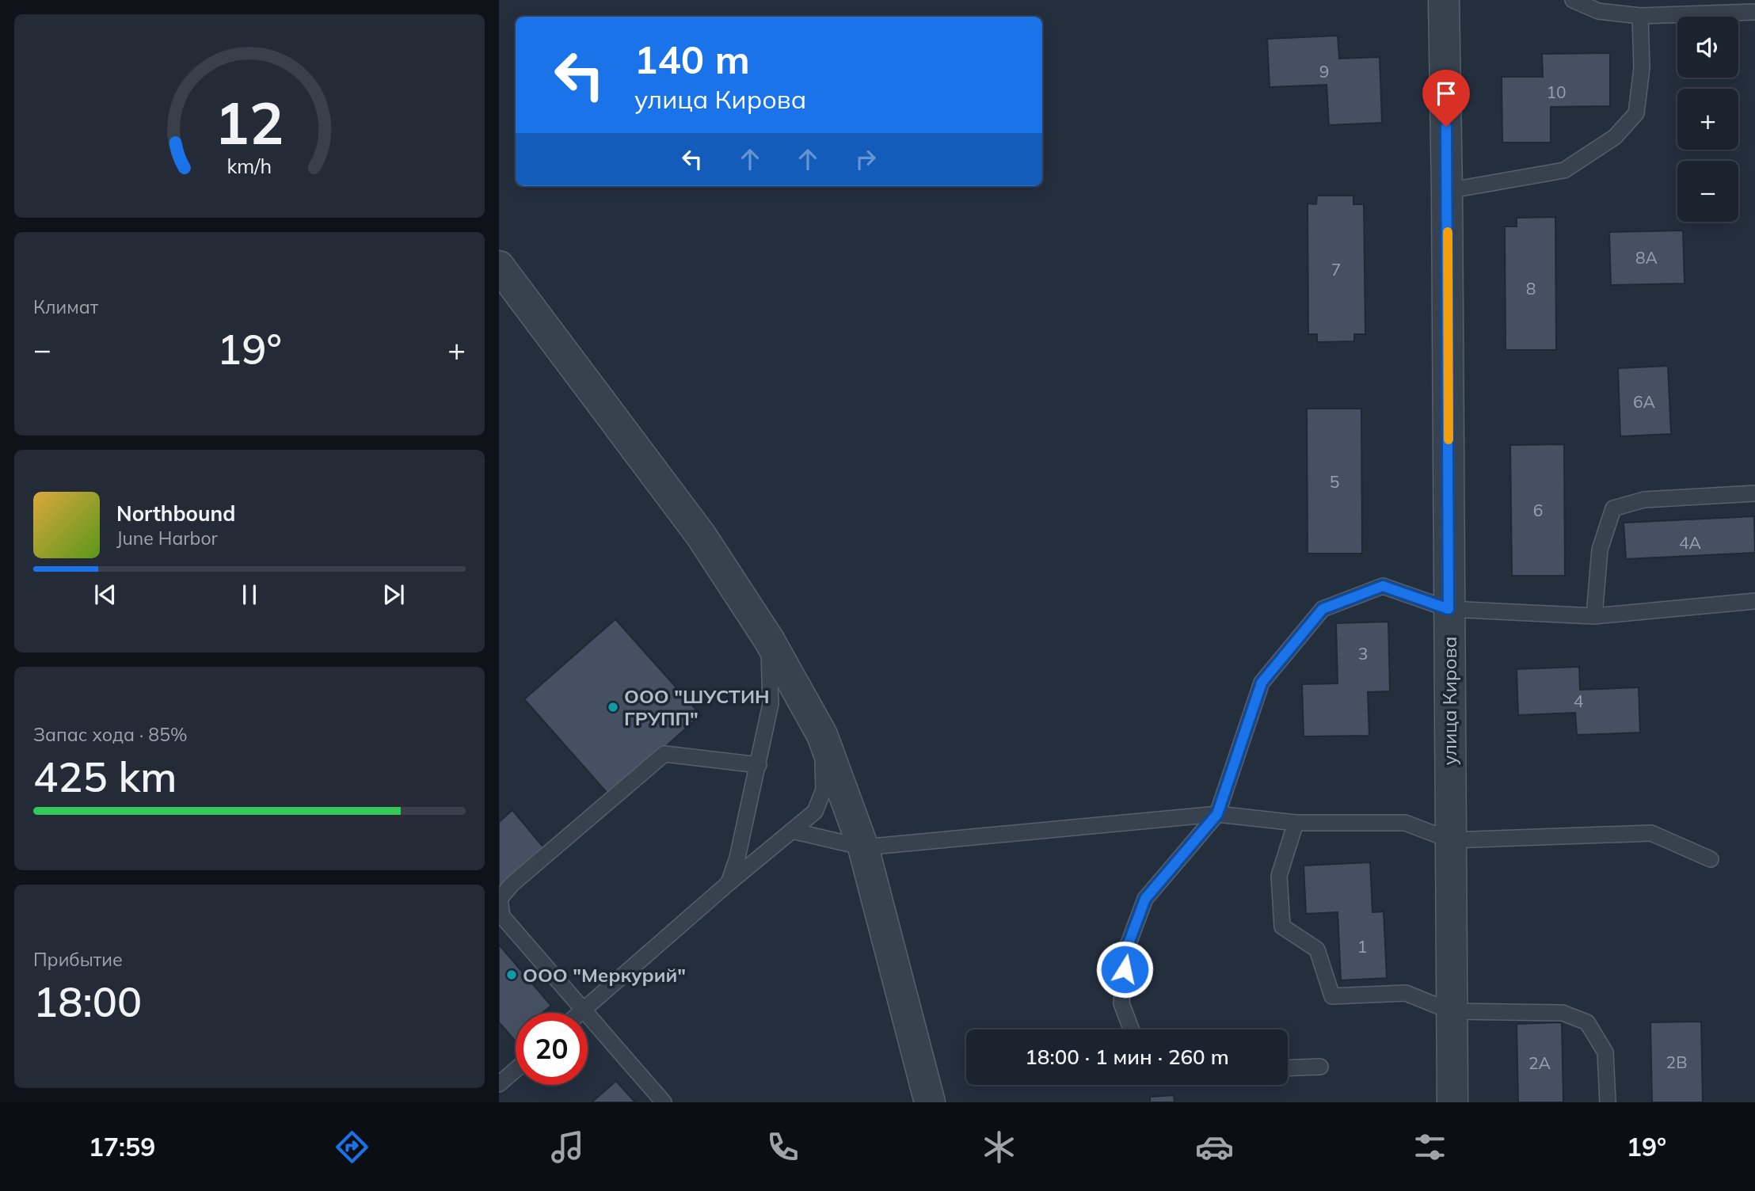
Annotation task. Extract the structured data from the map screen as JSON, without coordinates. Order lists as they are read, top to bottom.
{
  "streets": {
    "street": ["улица Кирова"]
  },
  "places": ["ООО \"ШУСТИН ГРУПП\"", "ООО \"Меркурий\""],
  "house_numbers": [
    "9",
    "10",
    "8А",
    "7",
    "8",
    "6А",
    "5",
    "6",
    "4А",
    "3",
    "4",
    "1",
    "2В",
    "2А"
  ],
  "page": {
    "map_buttons": ["+", "−"],
    "turn": ["140 m", "улица Кирова"],
    "tile": [
      "Климат",
      ["Запас хода · 85%", "425 km"],
      ["Прибытие", "18:00"]
    ],
    "heat": ["−", "19°", "+"],
    "song": ["Northbound", "June Harbor"],
    "limit": "20",
    "trip": "18:00 · 1 мин · 260 m",
    "tabs": ["17:59", "19°"],
    "gauge": ["12", "km/h"]
  }
}
